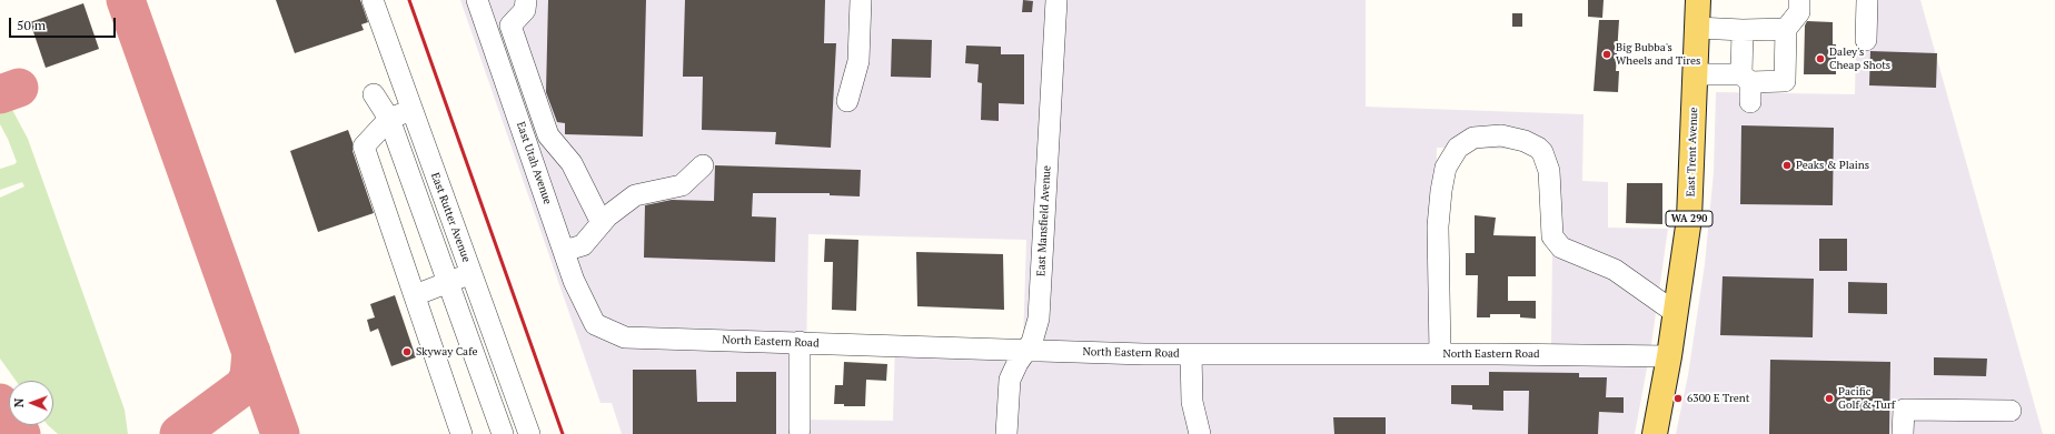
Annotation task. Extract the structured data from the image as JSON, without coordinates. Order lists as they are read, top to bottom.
{
  "streets": {
    "main road": ["East Trent Avenue", "WA 290"],
    "street": [
      "East Utah Avenue",
      "East Rutter Avenue",
      "East Mansfield Avenue",
      "North Eastern Road"
    ]
  },
  "crossings": [
    ["East Trent Avenue", "North Eastern Road"],
    ["East Utah Avenue", "North Eastern Road"],
    ["East Mansfield Avenue", "North Eastern Road"]
  ],
  "places": [
    "Big Bubba's Wheels and Tires",
    "Daley's Cheap Shots",
    "Peaks & Plains",
    "Skyway Cafe",
    "6300 E Trent",
    "Pacific Golf & Turf"
  ],
  "scale_bar": "50 m",
  "north": "left"
}
